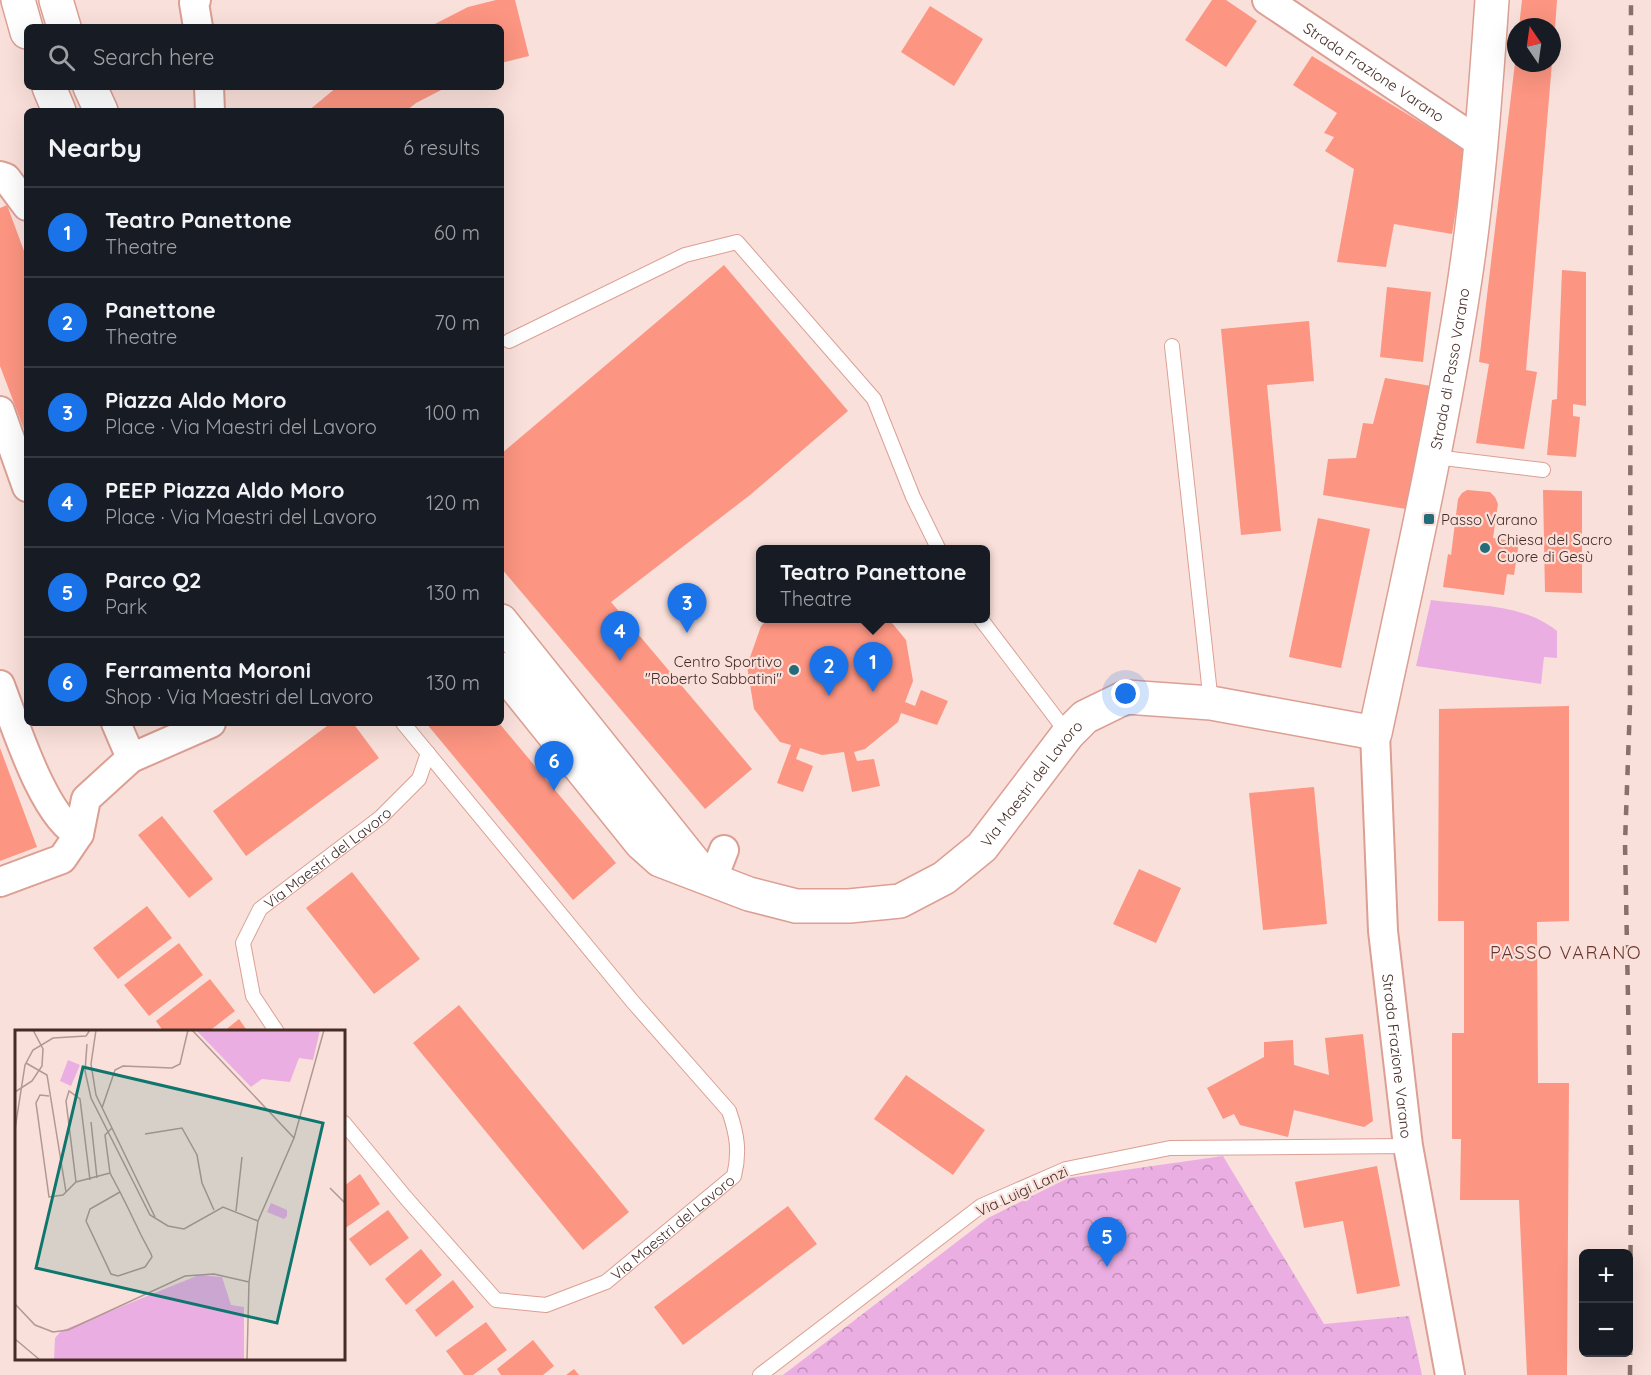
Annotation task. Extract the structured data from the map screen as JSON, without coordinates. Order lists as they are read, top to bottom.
{
  "streets": {
    "street": ["Strada Frazione Varano", "Strada di Passo Varano", "Via Maestri del Lavoro"],
    "lane": ["Via Luigi Lanzi"]
  },
  "crossings": [
    ["Strada Frazione Varano", "Strada di Passo Varano"],
    ["Strada Frazione Varano", "Via Maestri del Lavoro"],
    ["Strada Frazione Varano", "Via Luigi Lanzi"],
    ["Strada di Passo Varano", "Via Maestri del Lavoro"]
  ],
  "districts": ["PASSO VARANO"],
  "places": {
    "transit": ["Passo Varano"],
    "other": ["Chiesa del Sacro Cuore di Gesù", "Centro Sportivo \"Roberto Sabbatini\""]
  },
  "north": "top",
  "page": {
    "search": "Search here",
    "heading": ["Nearby", "6 results"],
    "list": [
      {
        "mark": "1",
        "name": "Teatro Panettone",
        "note": "Theatre",
        "value": "60 m"
      },
      {
        "mark": "2",
        "name": "Panettone",
        "note": "Theatre",
        "value": "70 m"
      },
      {
        "mark": "3",
        "name": "Piazza Aldo Moro",
        "note": "Place · Via Maestri del Lavoro",
        "value": "100 m"
      },
      {
        "mark": "4",
        "name": "PEEP Piazza Aldo Moro",
        "note": "Place · Via Maestri del Lavoro",
        "value": "120 m"
      },
      {
        "mark": "5",
        "name": "Parco Q2",
        "note": "Park",
        "value": "130 m"
      },
      {
        "mark": "6",
        "name": "Ferramenta Moroni",
        "note": "Shop · Via Maestri del Lavoro",
        "value": "130 m"
      }
    ],
    "popup": ["Teatro Panettone", "Theatre"],
    "pins": [
      "3",
      "4",
      "1",
      "2",
      "6",
      "5"
    ],
    "map_buttons": ["+", "−"]
  }
}
